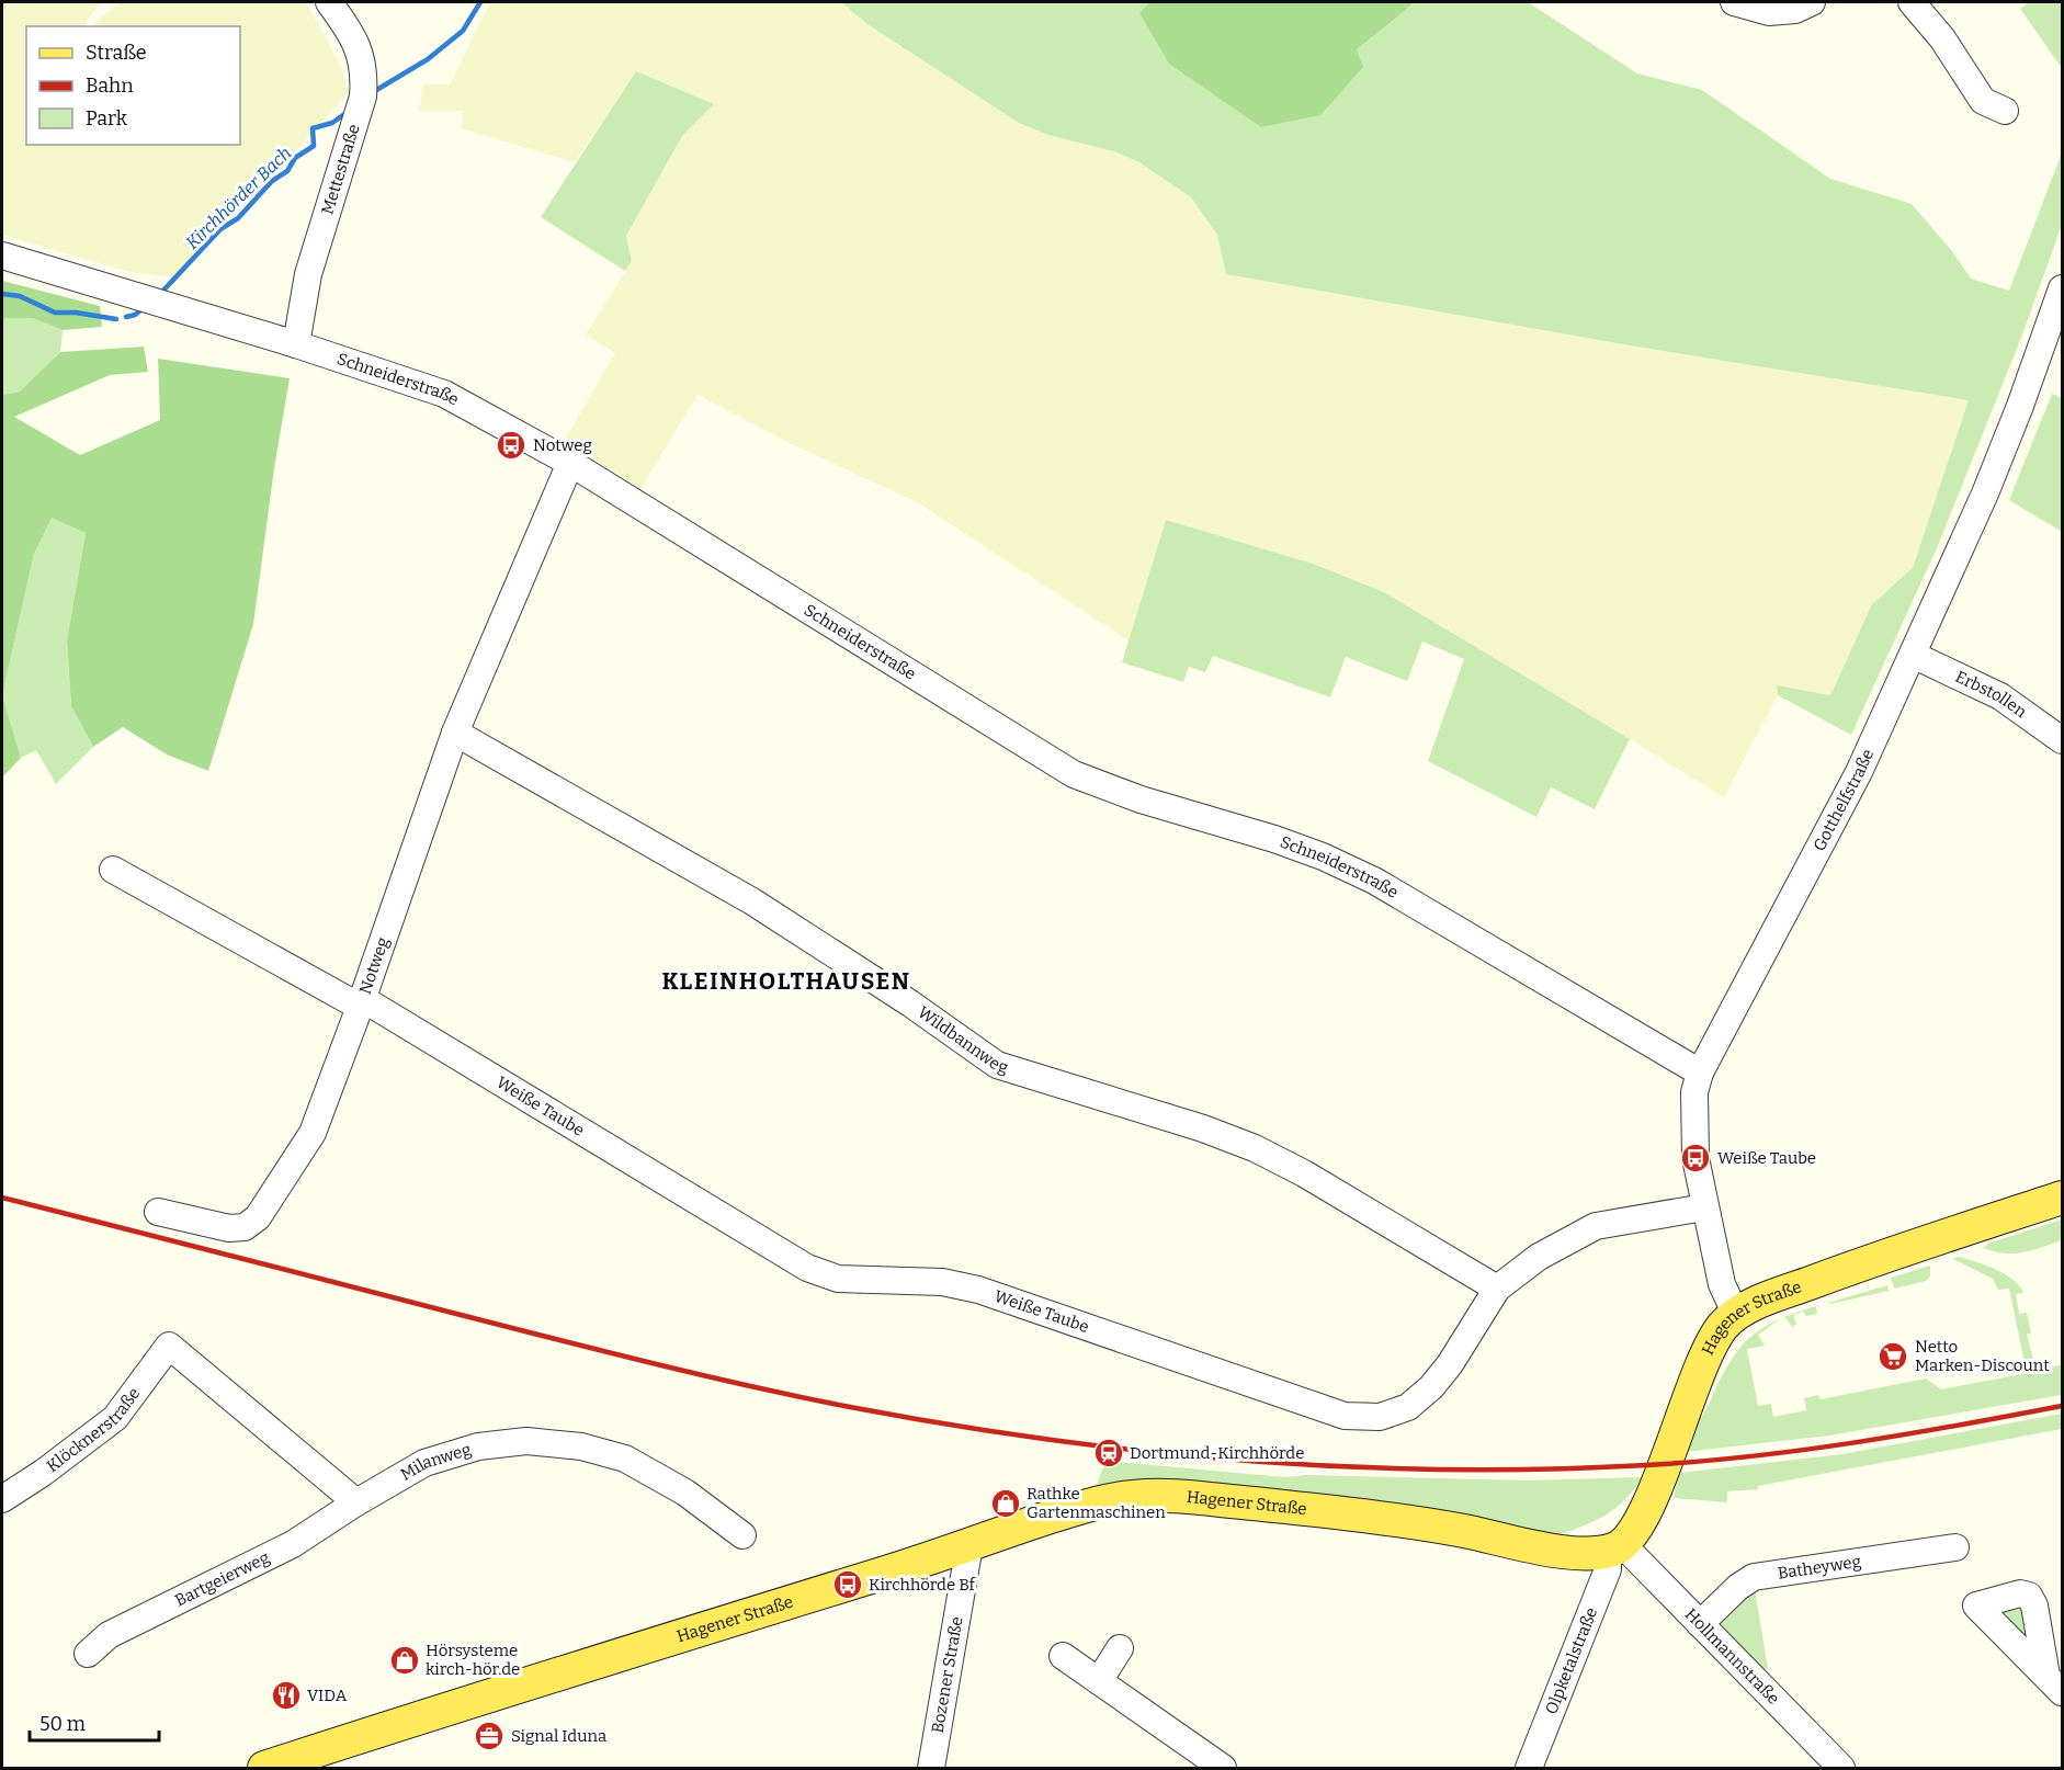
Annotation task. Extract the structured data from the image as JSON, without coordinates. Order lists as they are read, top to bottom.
{
  "streets": {
    "main road": ["Hagener Straße"],
    "street": [
      "Mettestraße",
      "Schneiderstraße",
      "Erbstollen",
      "Gotthelfstraße",
      "Notweg",
      "Wildbannweg",
      "Weiße Taube",
      "Klöcknerstraße",
      "Milanweg",
      "Batheyweg",
      "Bartgeierweg",
      "Hollmannstraße",
      "Olpketalstraße",
      "Bozener Straße"
    ]
  },
  "crossings": [
    ["Mettestraße", "Schneiderstraße"],
    ["Schneiderstraße", "Gotthelfstraße"],
    ["Schneiderstraße", "Notweg"],
    ["Erbstollen", "Gotthelfstraße"],
    ["Gotthelfstraße", "Weiße Taube"],
    ["Gotthelfstraße", "Hagener Straße"],
    ["Notweg", "Wildbannweg"],
    ["Notweg", "Weiße Taube"],
    ["Wildbannweg", "Weiße Taube"],
    ["Hagener Straße", "Hollmannstraße"],
    ["Hagener Straße", "Olpketalstraße"],
    ["Hagener Straße", "Bozener Straße"],
    ["Klöcknerstraße", "Milanweg"],
    ["Klöcknerstraße", "Bartgeierweg"],
    ["Milanweg", "Bartgeierweg"],
    ["Batheyweg", "Hollmannstraße"],
    ["Hollmannstraße", "Olpketalstraße"]
  ],
  "districts": ["KLEINHOLTHAUSEN"],
  "water": ["Kirchhörder Bach"],
  "places": {
    "bus stop": ["Notweg", "Weiße Taube", "Kirchhörde Bf"],
    "supermarket": ["Netto Marken-Discount"],
    "station": ["Dortmund-Kirchhörde"],
    "shop": ["Rathke Gartenmaschinen", "Hörsysteme kirch-hör.de"],
    "restaurant": ["VIDA"],
    "office": ["Signal Iduna"]
  },
  "legend": ["Straße", "Bahn", "Park"],
  "scale_bar": "50 m"
}
